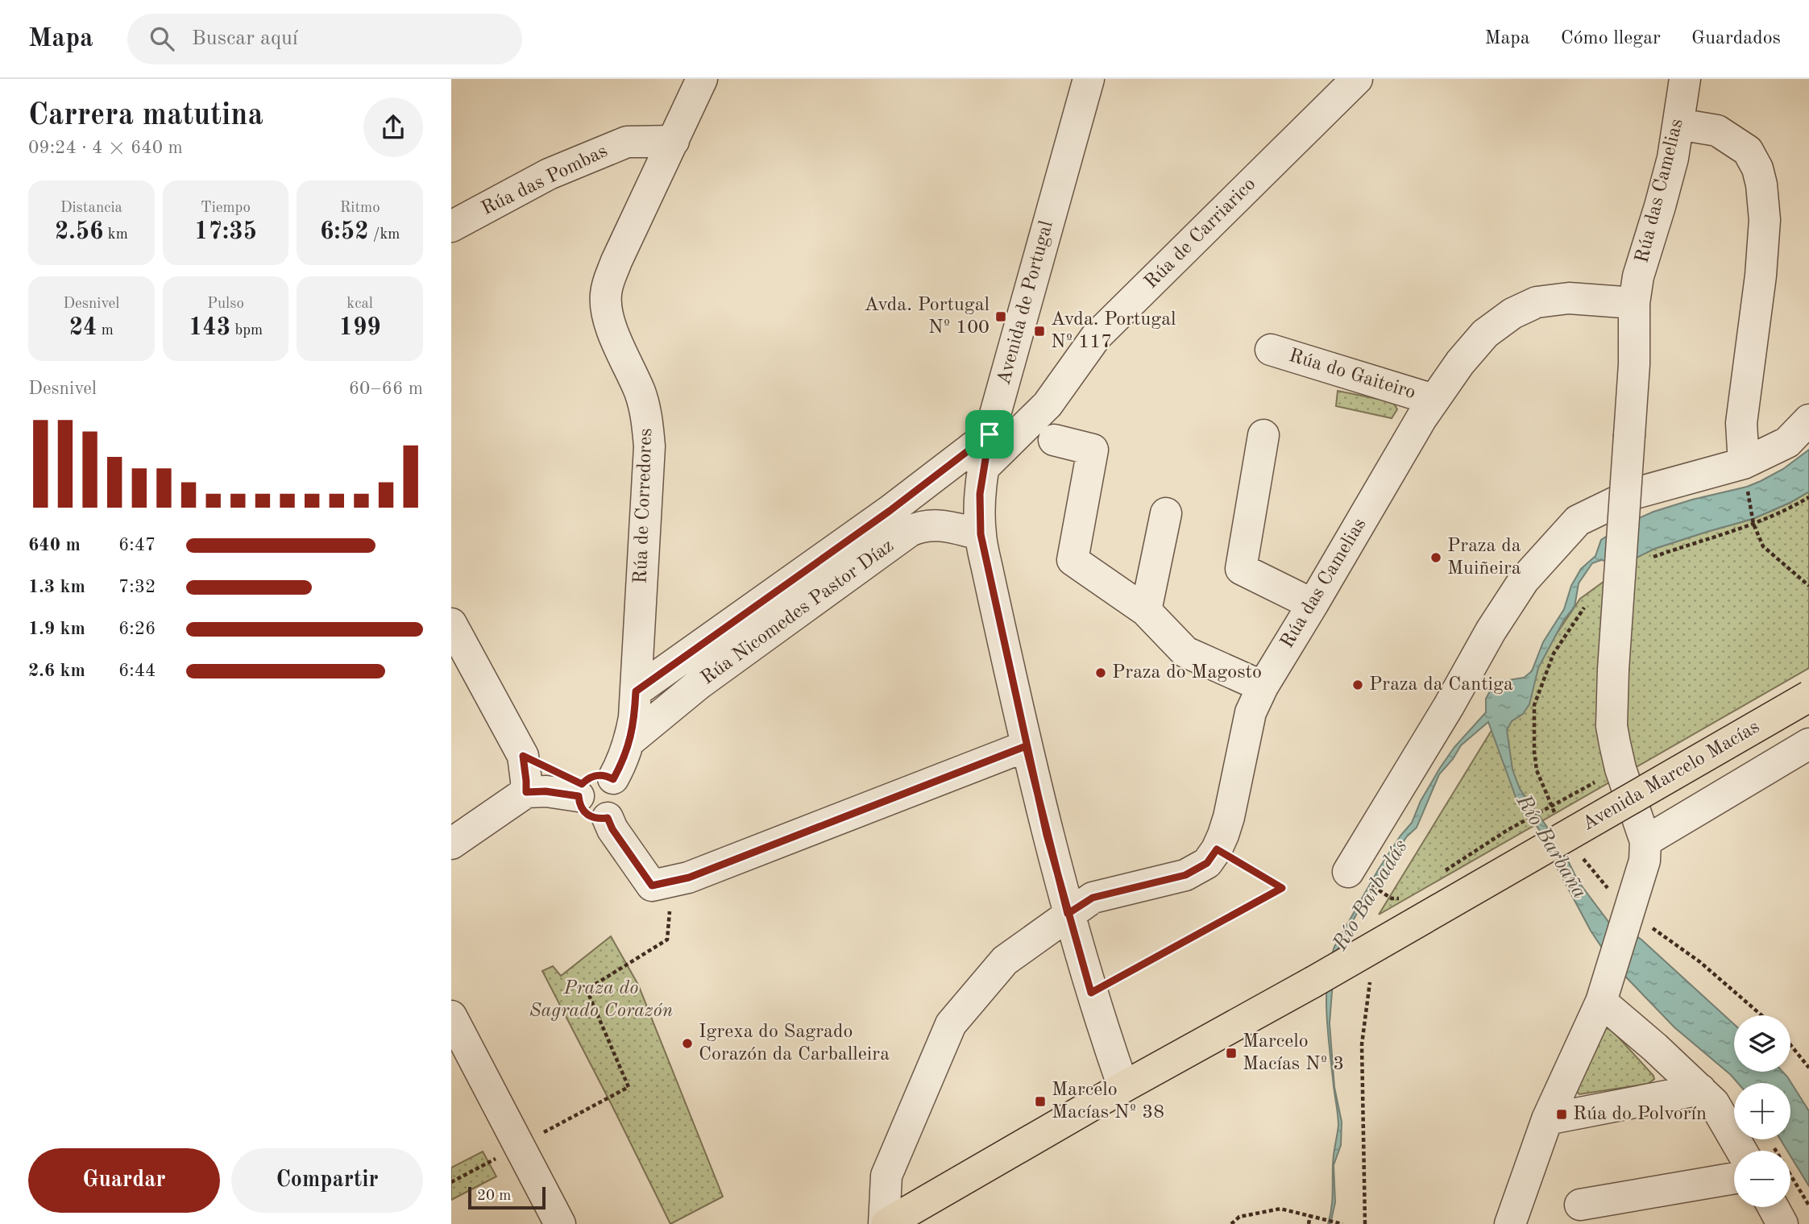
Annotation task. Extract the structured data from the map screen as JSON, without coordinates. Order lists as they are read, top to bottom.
{
  "streets": {
    "main road": ["Avenida Marcelo Macías"],
    "street": [
      "Rúa das Pombas",
      "Rúa das Camelias",
      "Rúa de Carriarico",
      "Avenida de Portugal",
      "Rúa do Gaiteiro",
      "Rúa de Corredores",
      "Rúa Nicomedes Pastor Díaz"
    ]
  },
  "crossings": [
    ["Rúa das Pombas", "Rúa de Corredores"],
    ["Rúa das Camelias", "Avenida de Portugal"],
    ["Rúa das Camelias", "Rúa do Gaiteiro"],
    ["Rúa das Camelias", "Avenida Marcelo Macías"],
    ["Rúa de Carriarico", "Avenida de Portugal"],
    ["Avenida de Portugal", "Rúa Nicomedes Pastor Díaz"],
    ["Avenida de Portugal", "Avenida Marcelo Macías"],
    ["Rúa de Corredores", "Rúa Nicomedes Pastor Díaz"]
  ],
  "water": ["Río Barbaña", "Río Barbadás"],
  "parks": ["Praza do Sagrado Corazón"],
  "places": {
    "transit": [
      "Avda. Portugal Nº 100",
      "Avda. Portugal Nº 117",
      "Marcelo Macías Nº 3",
      "Marcelo Macías Nº 38",
      "Rúa do Polvorín"
    ],
    "other": [
      "Praza da Muiñeira",
      "Praza do Magosto",
      "Praza da Cantiga",
      "Igrexa do Sagrado Corazón da Carballeira"
    ]
  },
  "scale_bar": "20 m",
  "page": {
    "header": "Mapa",
    "search": "Buscar aquí",
    "nav": ["Mapa", "Cómo llegar", "Guardados"],
    "heading": ["Carrera matutina", "09:24 · 4 × 640 m"],
    "stats": [
      ["Distancia", "2.56 km"],
      ["Tiempo", "17:35"],
      ["Ritmo", "6:52 /km"],
      ["Desnivel", "24 m"],
      ["Pulso", "143 bpm"],
      ["kcal", "199"]
    ],
    "chart": ["Desnivel", "60–66 m"],
    "list": [
      {
        "name": "640 m",
        "note": "6:47"
      },
      {
        "name": "1.3 km",
        "note": "7:32"
      },
      {
        "name": "1.9 km",
        "note": "6:26"
      },
      {
        "name": "2.6 km",
        "note": "6:44"
      }
    ],
    "map_buttons": ["+", "−"],
    "buttons": ["Guardar", "Compartir"],
    "scale": "20 m"
  }
}
